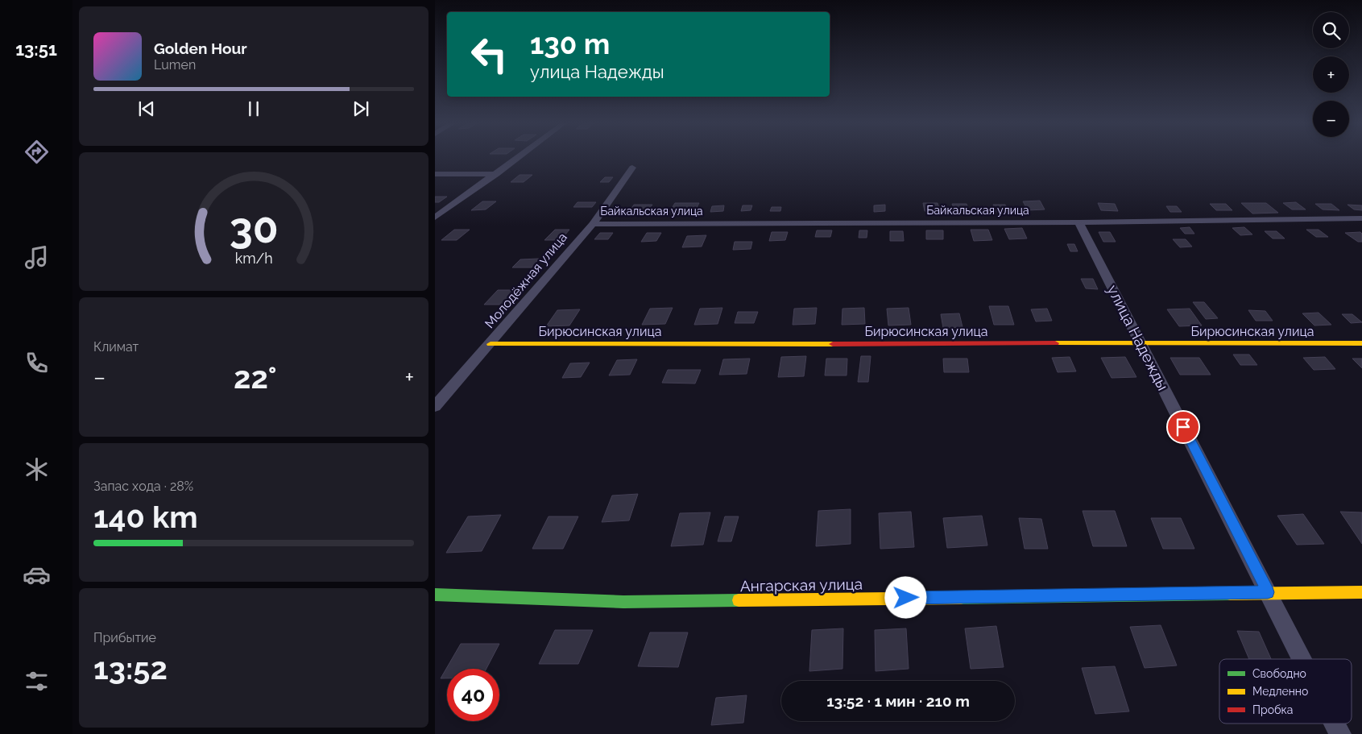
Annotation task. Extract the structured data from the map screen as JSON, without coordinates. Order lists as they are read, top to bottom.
{
  "streets": {
    "street": [
      "Байкальская улица",
      "Молодёжная улица",
      "Бирюсинская улица",
      "улица Надежды",
      "Ангарская улица"
    ]
  },
  "crossings": [
    ["Байкальская улица", "Молодёжная улица"],
    ["Байкальская улица", "улица Надежды"],
    ["Молодёжная улица", "Бирюсинская улица"],
    ["Бирюсинская улица", "улица Надежды"],
    ["улица Надежды", "Ангарская улица"]
  ],
  "legend": ["Свободно", "Медленно", "Пробка"],
  "page": {
    "tabs": "13:51",
    "map_buttons": ["+", "−"],
    "turn": ["130 m", "улица Надежды"],
    "song": ["Golden Hour", "Lumen"],
    "tile": [
      "Климат",
      ["Запас хода · 28%", "140 km"],
      ["Прибытие", "13:52"]
    ],
    "heat": ["−", "22°", "+"],
    "limit": "40",
    "trip": "13:52 · 1 мин · 210 m",
    "gauge": ["30", "km/h"]
  }
}
